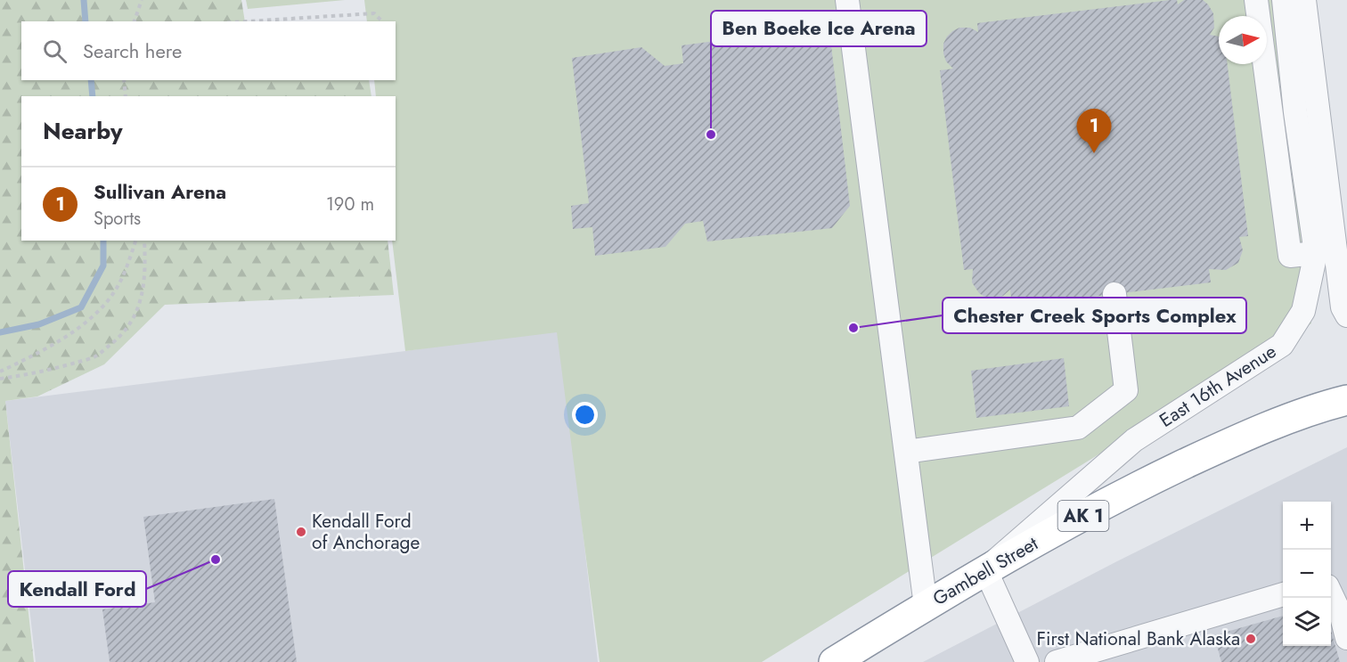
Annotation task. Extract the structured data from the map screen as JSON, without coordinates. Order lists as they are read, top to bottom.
{
  "streets": {
    "highway": ["AK 1", "Gambell Street"],
    "street": ["East 16th Avenue"]
  },
  "crossings": [
    ["East 16th Avenue", "Gambell Street"]
  ],
  "places": [
    "Ben Boeke Ice Arena",
    "Chester Creek Sports Complex",
    "Kendall Ford of Anchorage",
    "Kendall Ford",
    "First National Bank Alaska"
  ],
  "north": "right",
  "page": {
    "search": "Search here",
    "heading": "Nearby",
    "pins": "1",
    "list": [
      {
        "mark": "1",
        "name": "Sullivan Arena",
        "note": "Sports",
        "value": "190 m"
      }
    ],
    "map_buttons": ["+", "−"]
  }
}
